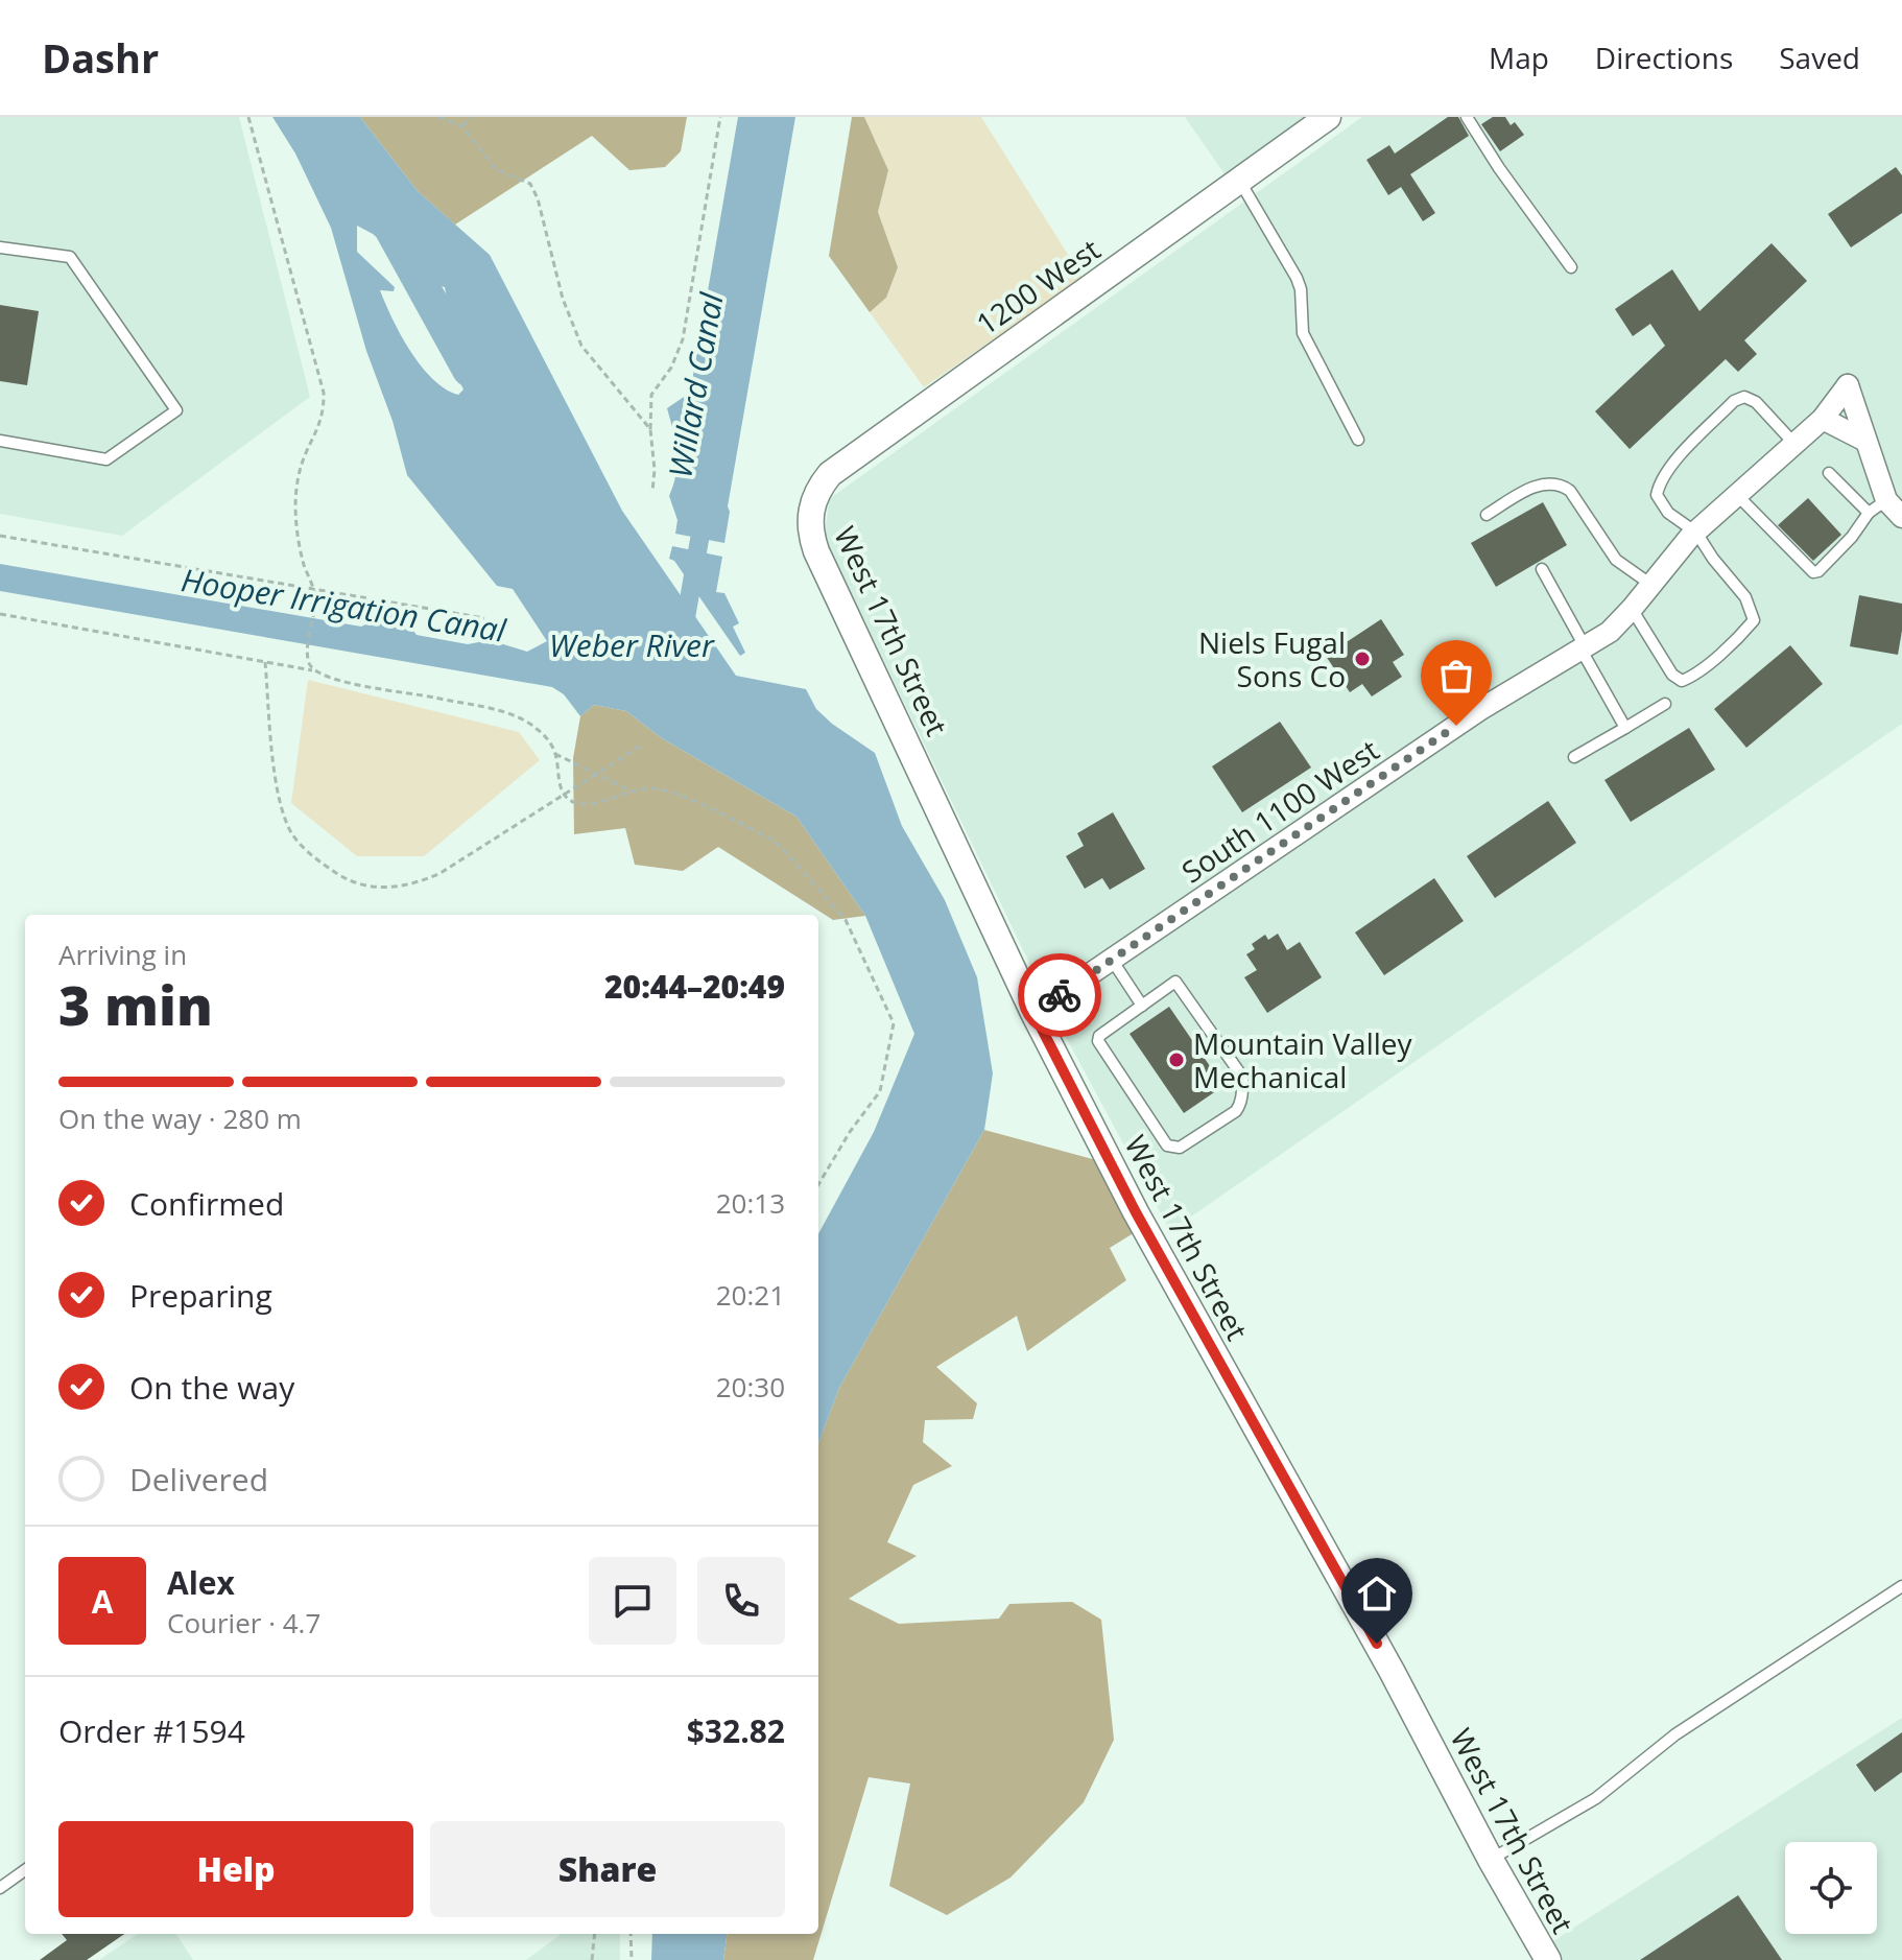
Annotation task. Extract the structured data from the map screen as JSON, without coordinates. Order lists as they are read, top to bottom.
{
  "streets": {
    "street": ["1200 West", "West 17th Street", "South 1100 West"]
  },
  "crossings": [
    ["1200 West", "West 17th Street"],
    ["West 17th Street", "South 1100 West"]
  ],
  "water": ["Willard Canal", "Hooper Irrigation Canal", "Weber River"],
  "places": ["Niels Fugal Sons Co", "Mountain Valley Mechanical"],
  "page": {
    "header": "Dashr",
    "nav": ["Map", "Directions", "Saved"],
    "heading": ["3 min", "Arriving in", "20:44–20:49"],
    "panel": [
      "Alex",
      "Courier · 4.7",
      "Order #1594",
      "$32.82"
    ],
    "bar": "On the way · 280 m",
    "list": [
      ["Confirmed", "20:13"],
      ["Preparing", "20:21"],
      ["On the way", "20:30"],
      "Delivered"
    ],
    "round": "A",
    "buttons": ["Help", "Share"]
  }
}
